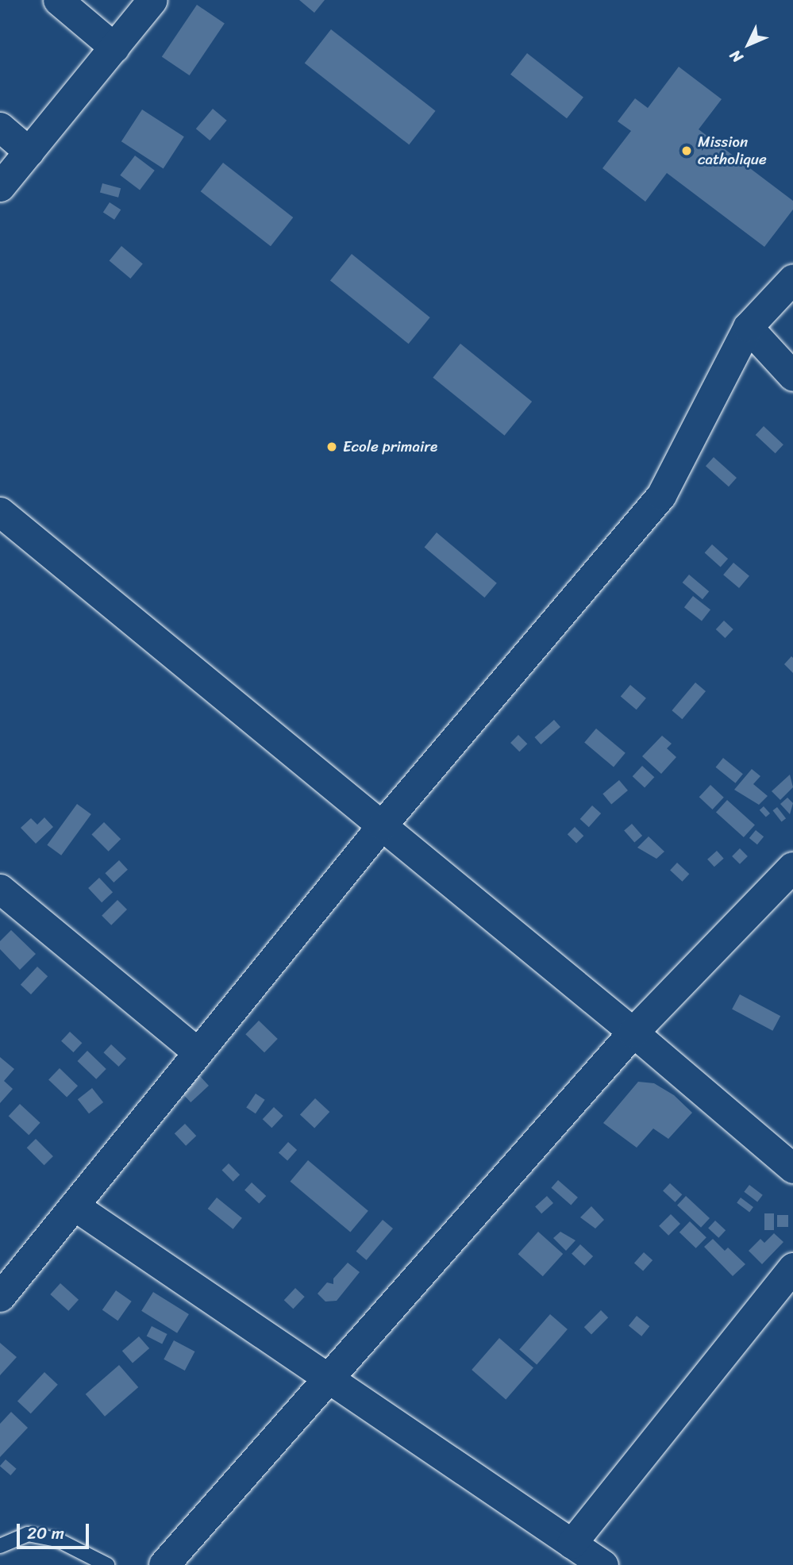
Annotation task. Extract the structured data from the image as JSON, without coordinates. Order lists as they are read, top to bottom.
{
  "places": ["Mission catholique", "Ecole primaire"],
  "scale_bar": "20 m",
  "north": "bottom left"
}
